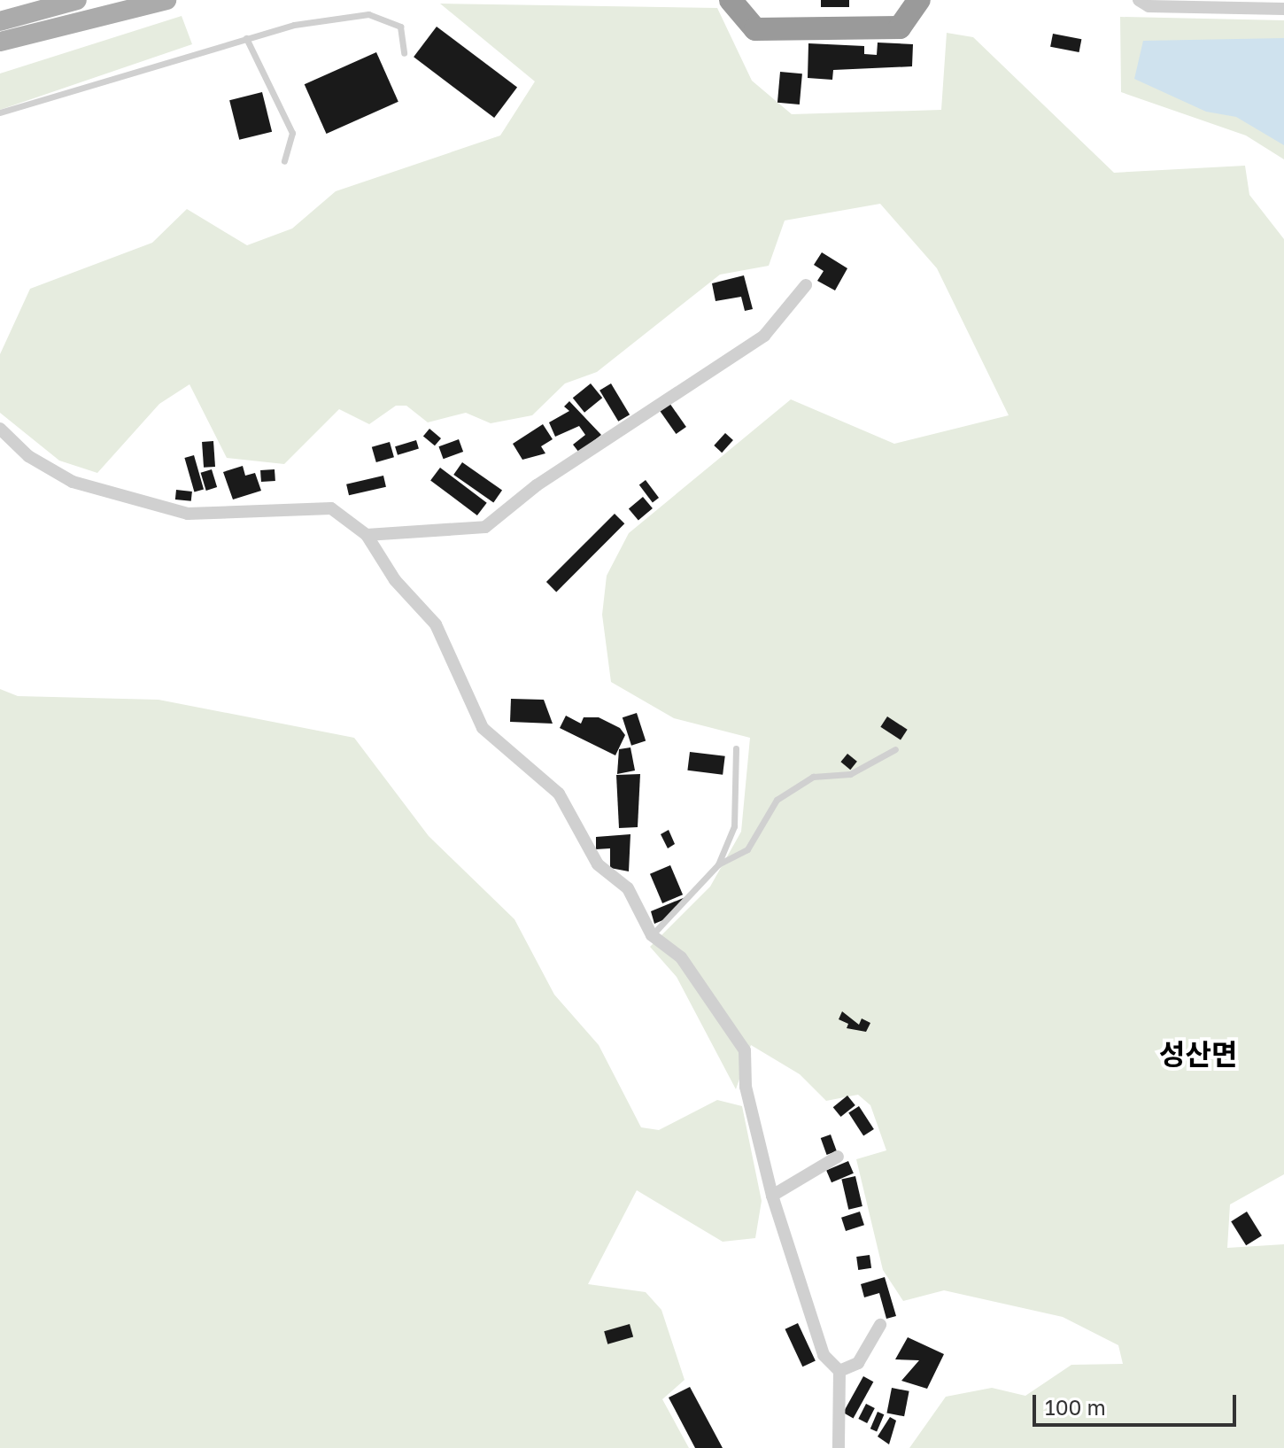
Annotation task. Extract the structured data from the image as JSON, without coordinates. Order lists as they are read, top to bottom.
{
  "districts": ["성산면"],
  "scale_bar": "100 m"
}
